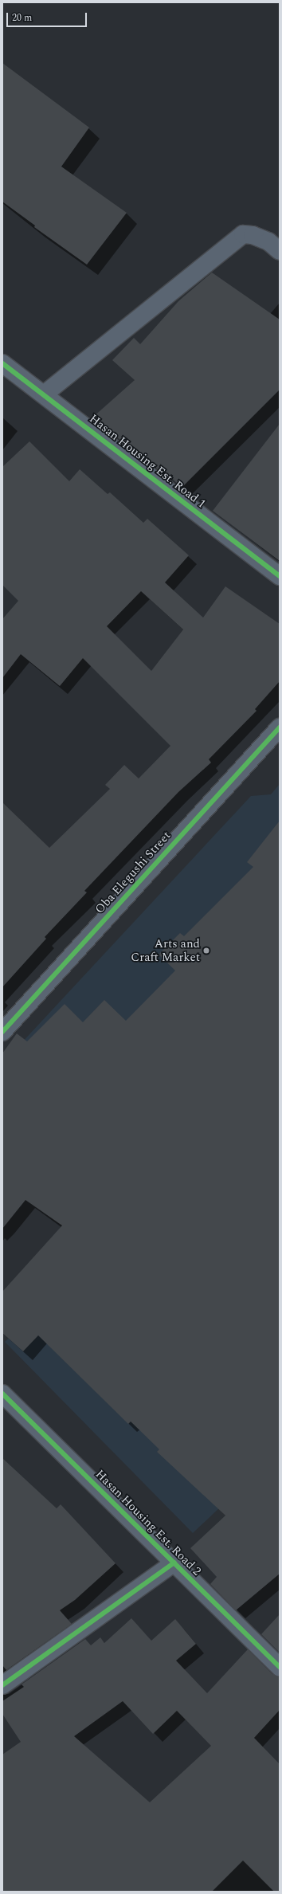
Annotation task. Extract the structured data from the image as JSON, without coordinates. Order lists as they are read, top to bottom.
{
  "streets": {
    "street": ["Hasan Housing Est. Road 1", "Oba Elegushi Street", "Hasan Housing Est. Road 2"]
  },
  "places": ["Arts and Craft Market"],
  "scale_bar": "20 m"
}
